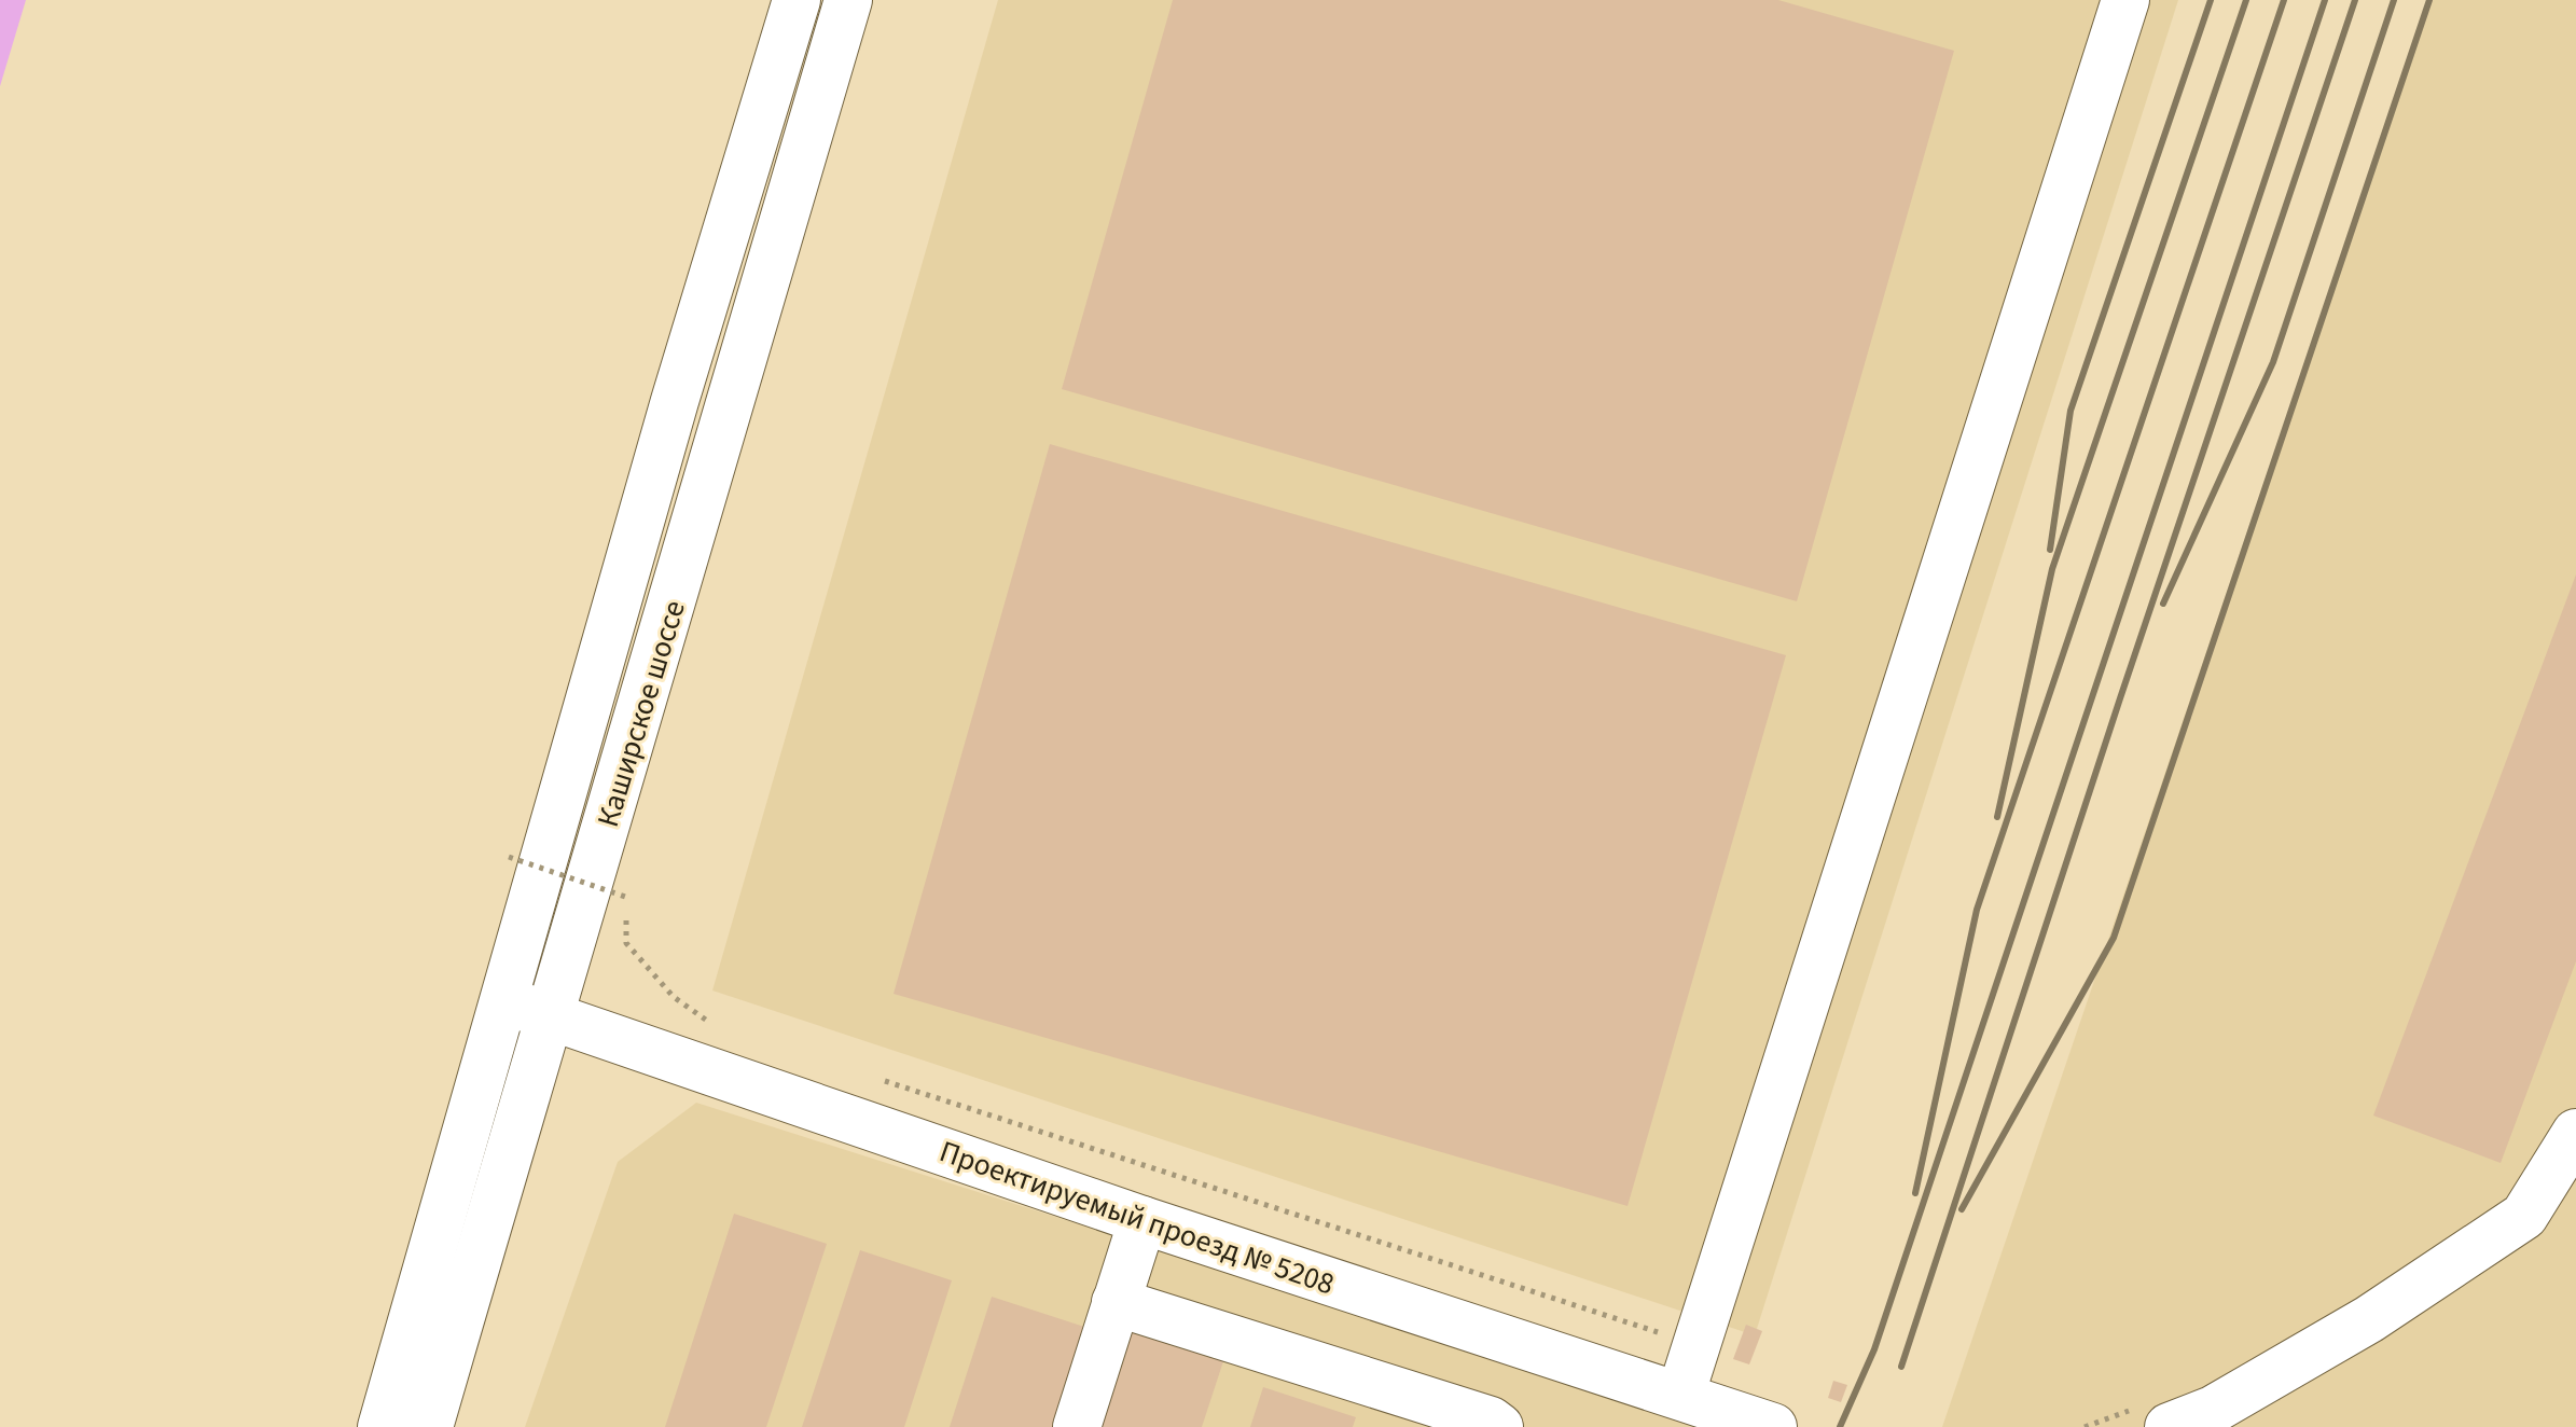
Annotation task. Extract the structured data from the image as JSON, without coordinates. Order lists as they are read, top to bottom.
{
  "streets": {
    "main road": ["Каширское шоссе", "Проектируемый проезд № 5208"]
  },
  "crossings": [
    ["Каширское шоссе", "Проектируемый проезд № 5208"]
  ]
}
